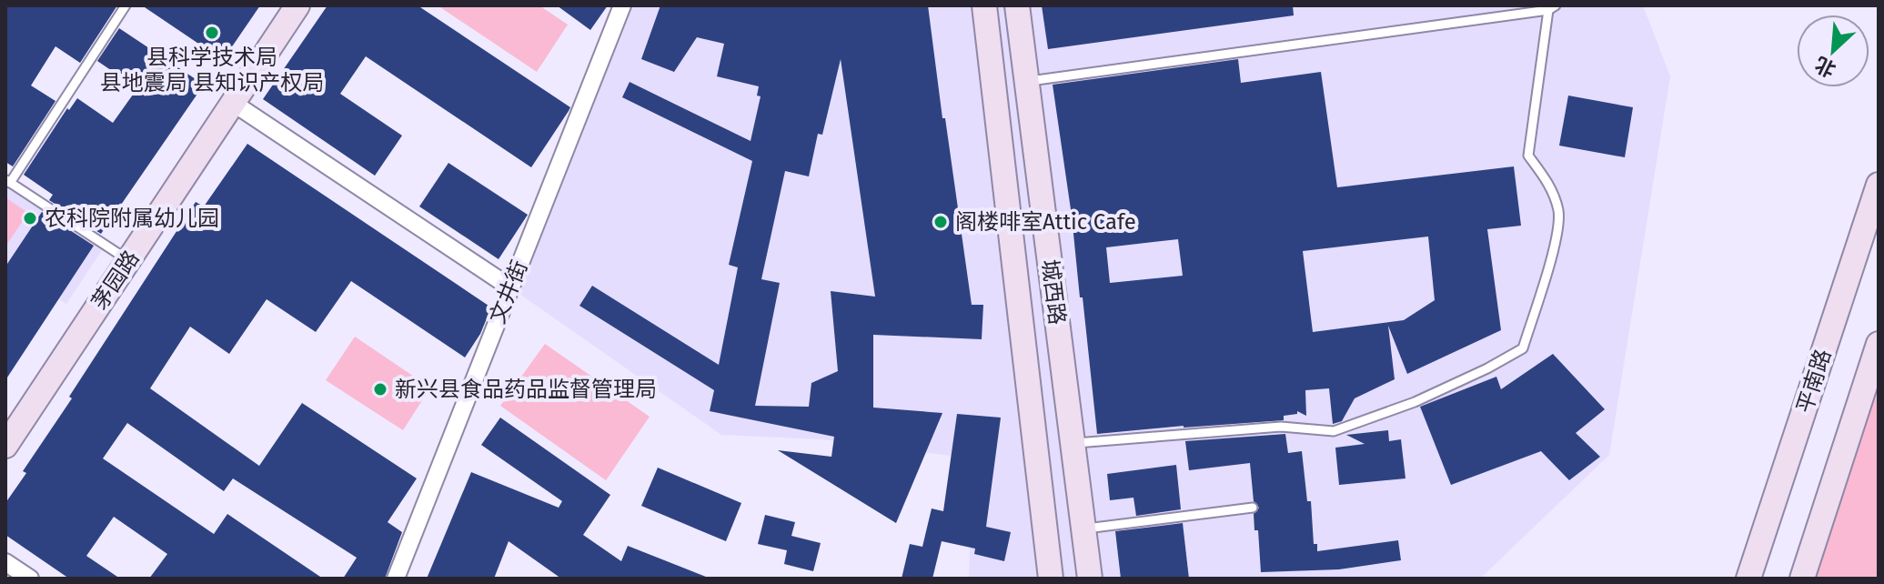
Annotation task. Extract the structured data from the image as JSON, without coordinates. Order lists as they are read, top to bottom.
{
  "streets": {
    "main road": ["茅园路", "城西路", "平南路"],
    "street": ["文井街"]
  },
  "places": [
    "县科学技术局 县地震局 县知识产权局",
    "农科院附属幼儿园",
    "阁楼啡室Attic Cafe",
    "新兴县食品药品监督管理局"
  ],
  "north": "bottom left"
}
